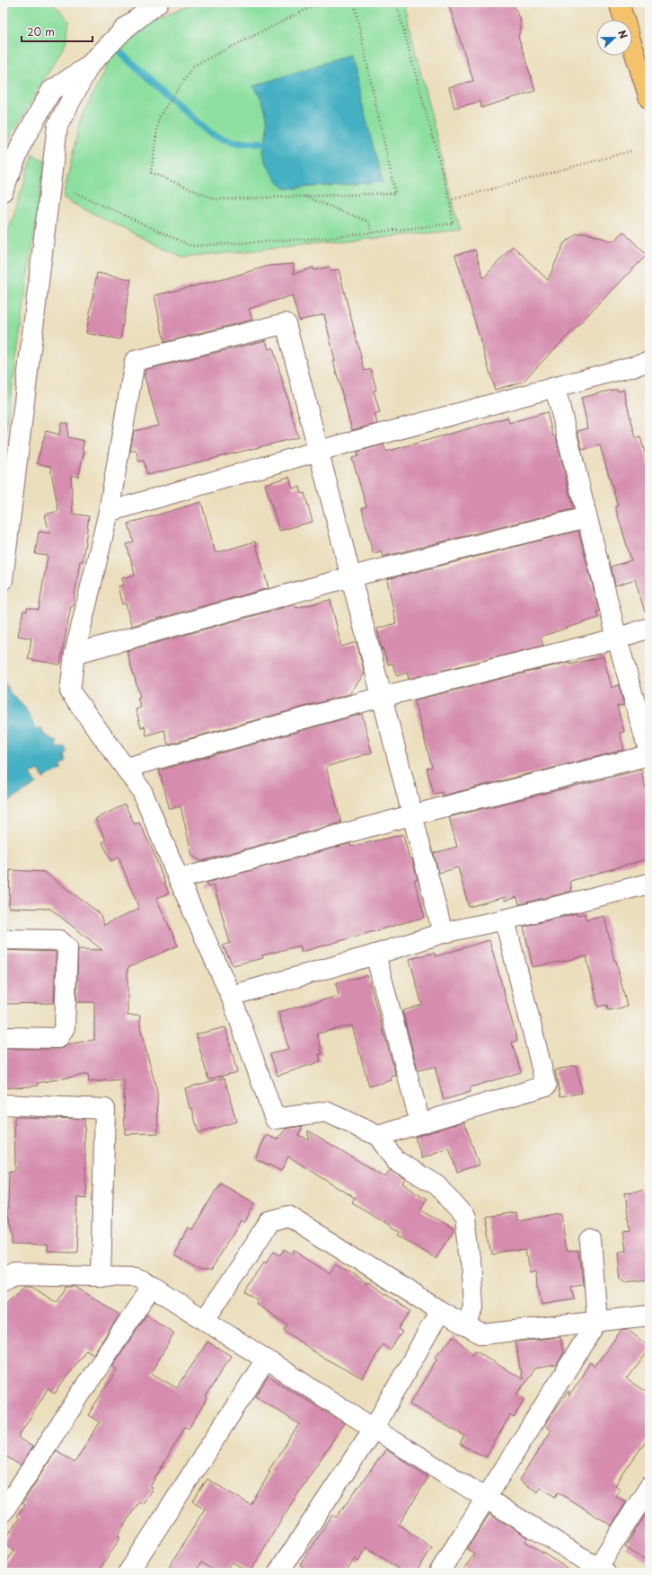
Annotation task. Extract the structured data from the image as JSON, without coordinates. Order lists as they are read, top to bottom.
{
  "scale_bar": "20 m",
  "north": "right"
}
